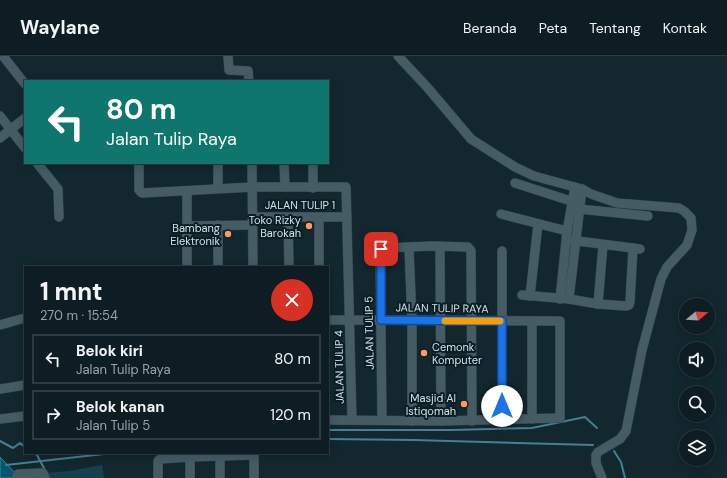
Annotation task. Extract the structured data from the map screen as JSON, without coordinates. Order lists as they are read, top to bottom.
{
  "streets": {
    "street": [
      "JALAN TULIP 1",
      "JALAN TULIP RAYA",
      "JALAN TULIP 5",
      "JALAN TULIP 4"
    ]
  },
  "crossings": [
    ["JALAN TULIP 1", "JALAN TULIP 4"],
    ["JALAN TULIP RAYA", "JALAN TULIP 5"],
    ["JALAN TULIP RAYA", "JALAN TULIP 4"]
  ],
  "places": [
    "Toko Rizky Barokah",
    "Bambang Elektronik",
    "Cemonk Komputer",
    "Masjid Al Istiqomah"
  ],
  "north": "right",
  "page": {
    "header": "Waylane",
    "nav": [
      "Beranda",
      "Peta",
      "Tentang",
      "Kontak"
    ],
    "turn": ["80 m", "Jalan Tulip Raya"],
    "heading": ["1 mnt", "270 m · 15:54"],
    "list": [
      {
        "name": "Belok kiri",
        "note": "Jalan Tulip Raya",
        "value": "80 m"
      },
      {
        "name": "Belok kanan",
        "note": "Jalan Tulip 5",
        "value": "120 m"
      }
    ]
  }
}
